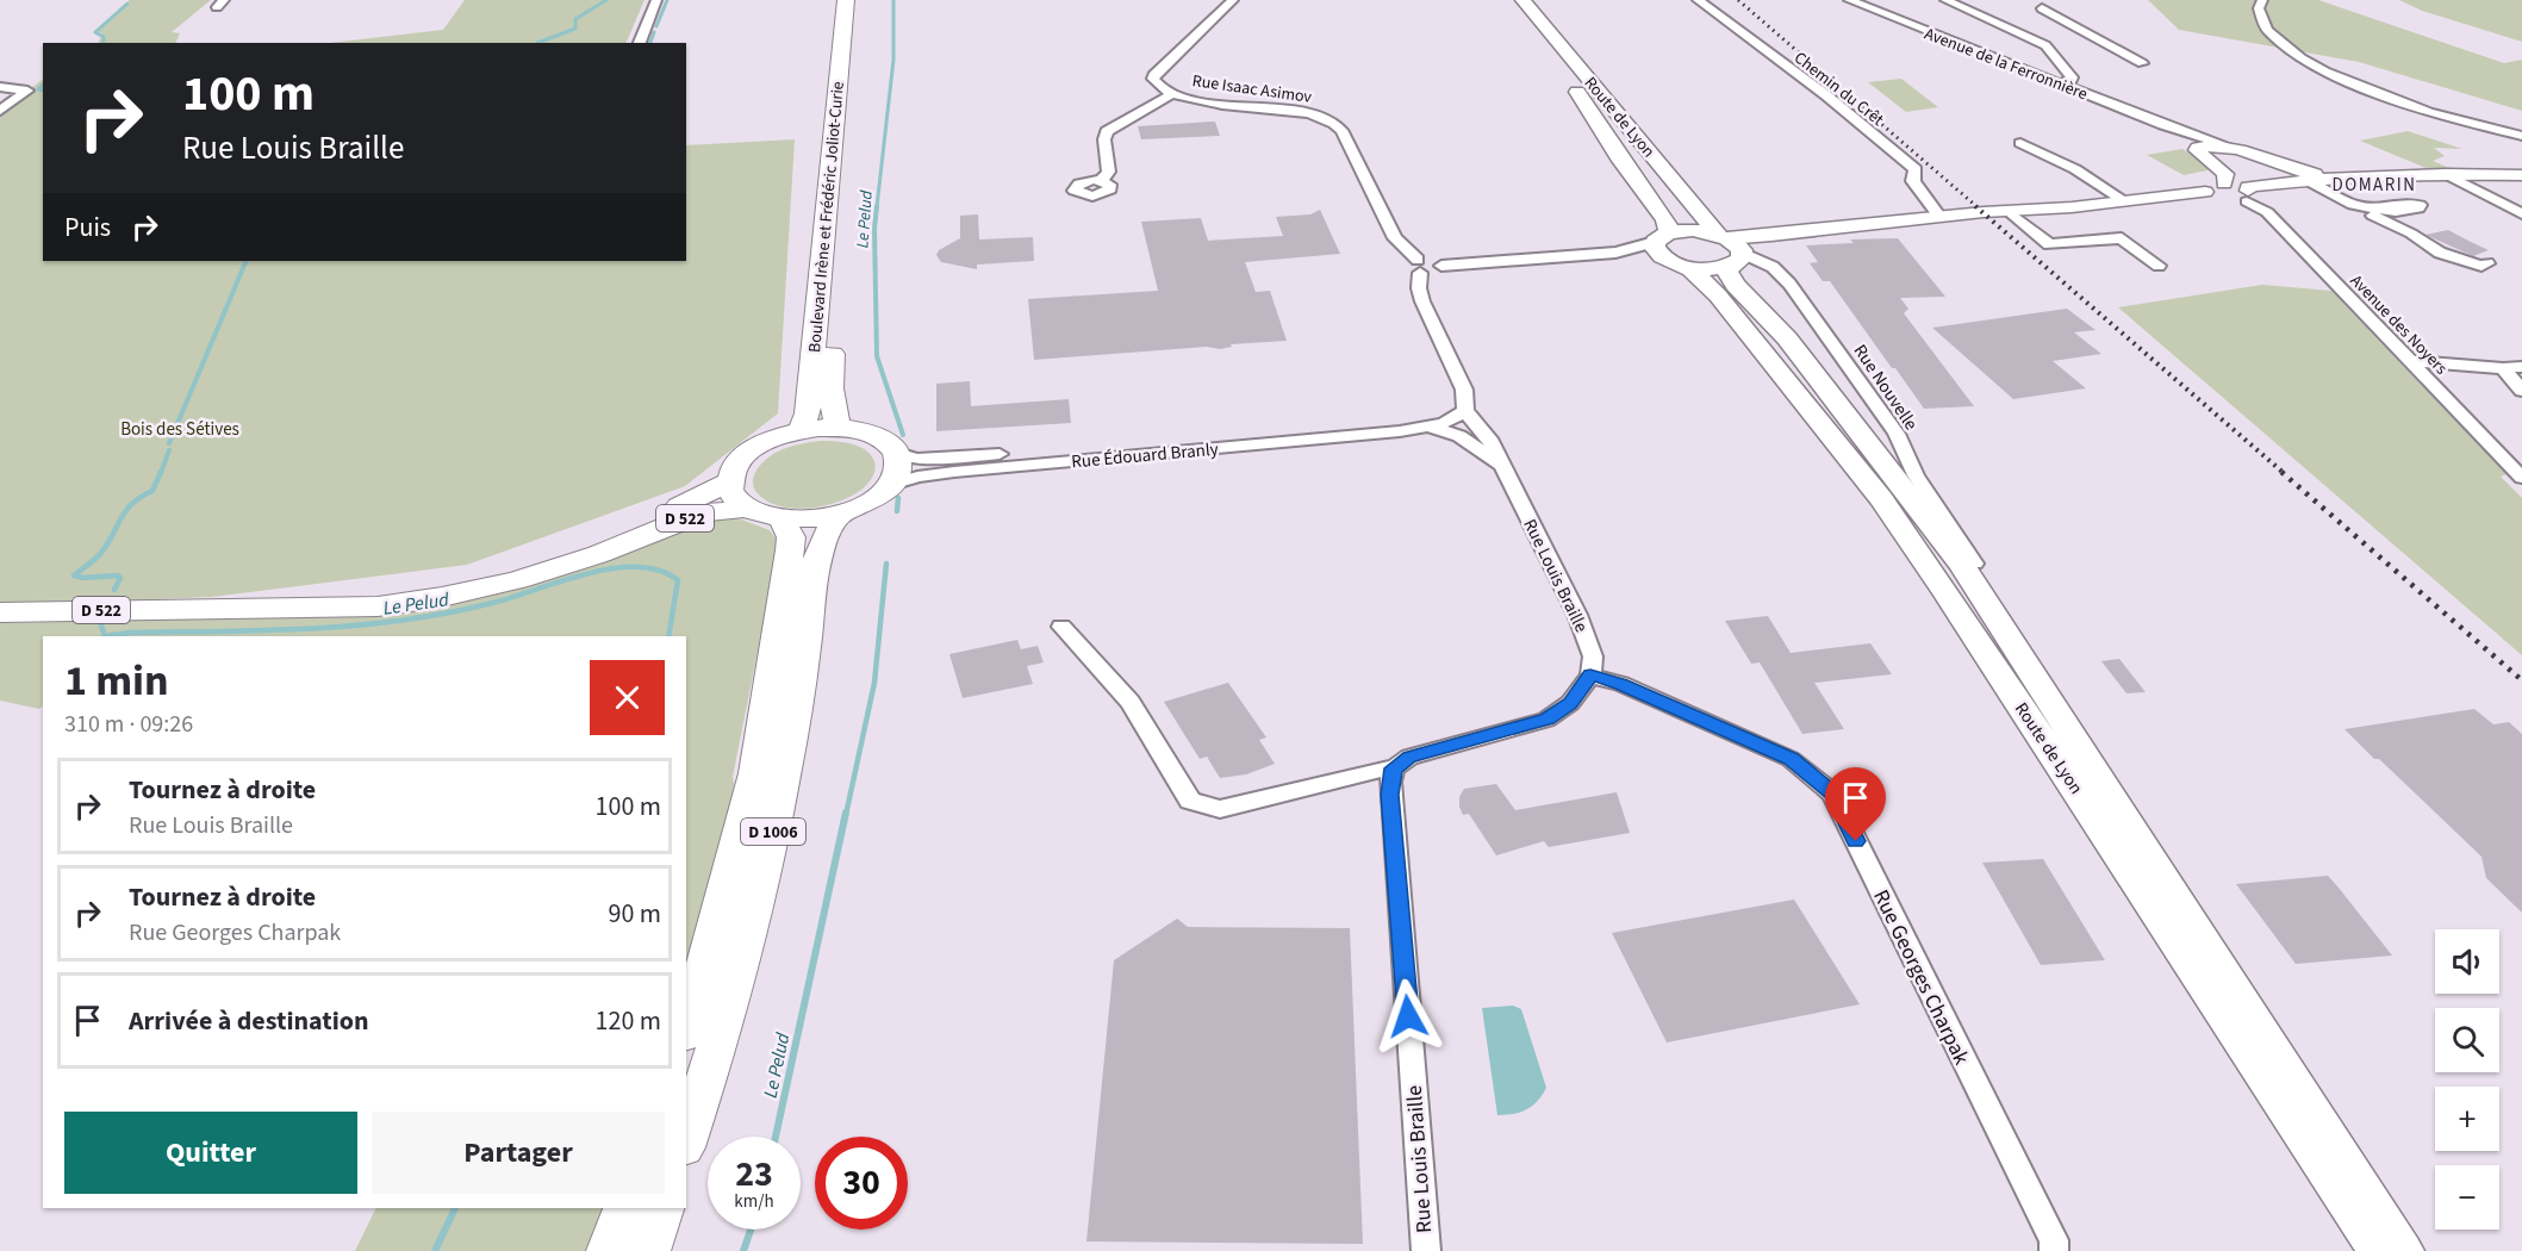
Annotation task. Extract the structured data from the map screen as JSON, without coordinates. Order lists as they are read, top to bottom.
{
  "streets": {
    "main road": [
      "Route de Lyon",
      "Boulevard Irène et Frédéric Joliot-Curie",
      "D 522",
      "D 1006"
    ],
    "street": [
      "Avenue de la Ferronnière",
      "Rue Isaac Asimov",
      "Chemin du Crêt",
      "Avenue des Noyers",
      "Rue Nouvelle",
      "Rue Édouard Branly",
      "Rue Louis Braille",
      "Rue Georges Charpak"
    ]
  },
  "crossings": [
    ["Route de Lyon", "Rue Nouvelle"],
    ["Rue Édouard Branly", "Rue Louis Braille"],
    ["Rue Louis Braille", "Rue Georges Charpak"]
  ],
  "districts": ["DOMARIN"],
  "water": ["Le Pelud"],
  "parks": ["Bois des Sétives"],
  "page": {
    "turn": ["100 m", "Rue Louis Braille"],
    "then": "Puis",
    "heading": ["1 min", "310 m · 09:26"],
    "list": [
      {
        "name": "Tournez à droite",
        "note": "Rue Louis Braille",
        "value": "100 m"
      },
      {
        "name": "Tournez à droite",
        "note": "Rue Georges Charpak",
        "value": "90 m"
      },
      {
        "name": "Arrivée à destination",
        "value": "120 m"
      }
    ],
    "map_buttons": ["+", "−"],
    "buttons": ["Quitter", "Partager"],
    "speed": "23 km/h",
    "limit": "30"
  }
}
